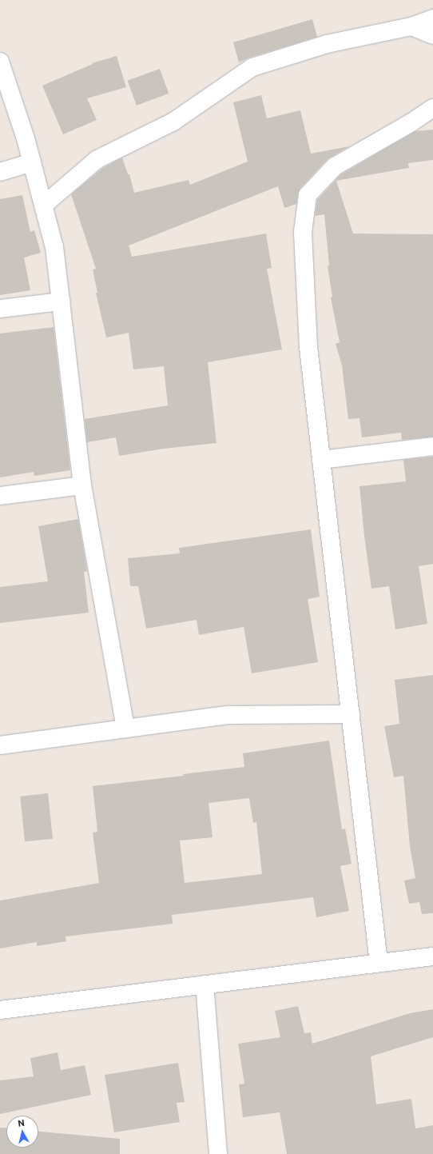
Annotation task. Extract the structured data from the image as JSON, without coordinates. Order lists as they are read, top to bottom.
{
  "north": "top"
}
